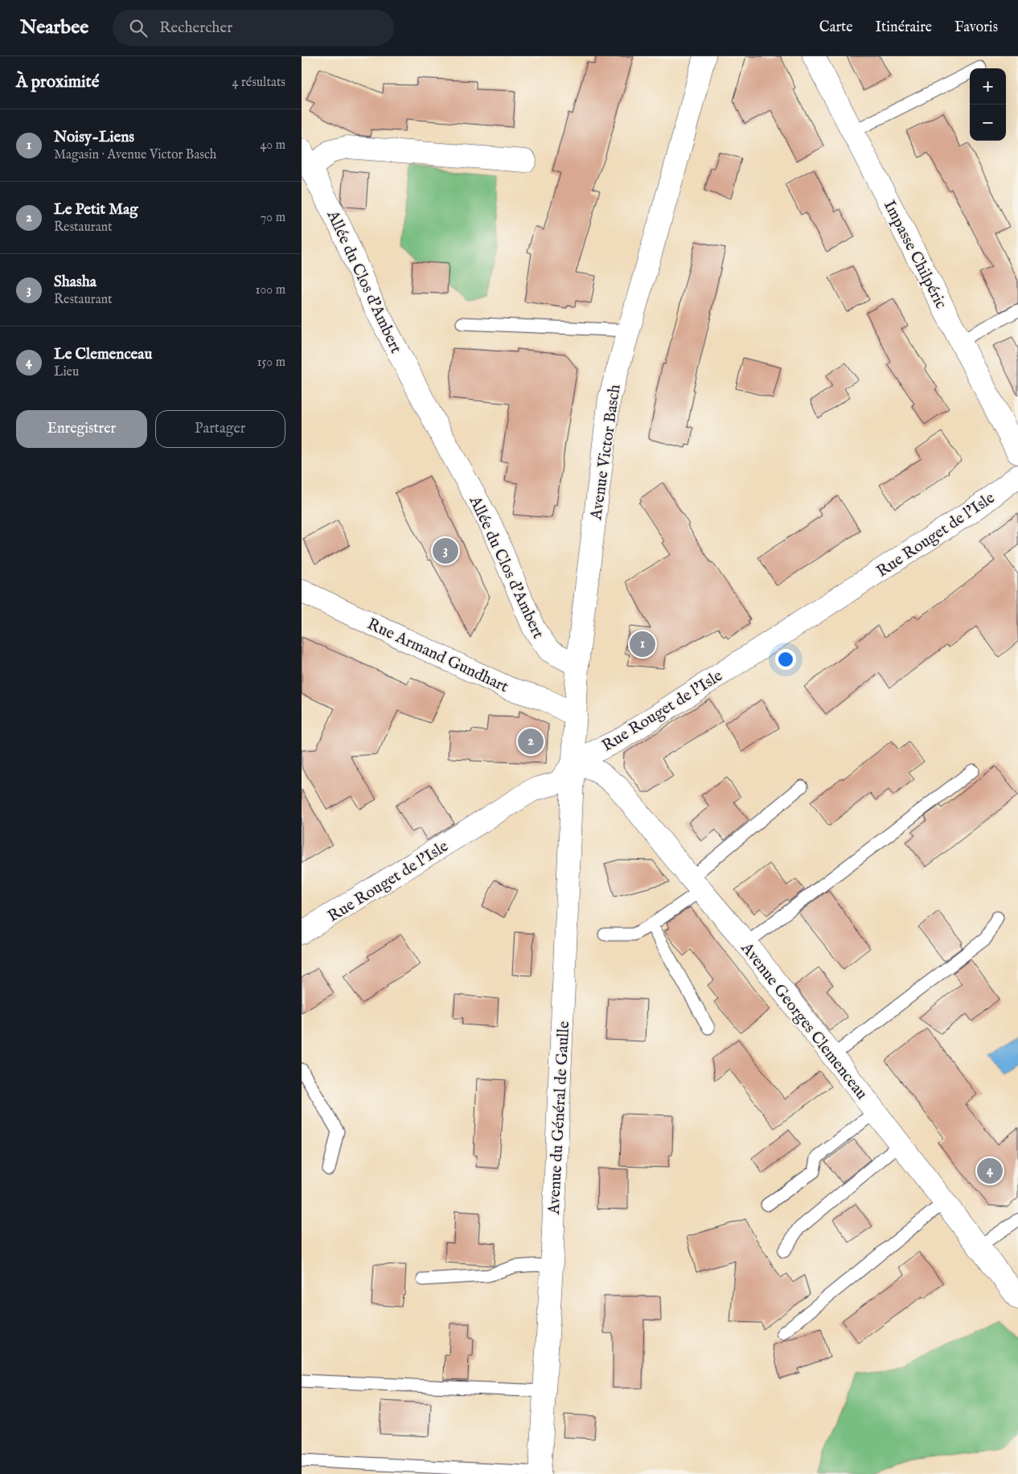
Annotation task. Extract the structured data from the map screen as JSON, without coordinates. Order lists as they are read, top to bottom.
{
  "streets": {
    "street": [
      "Impasse Chilpéric",
      "Allée du Clos d’Ambert",
      "Avenue Victor Basch",
      "Rue Rouget de l'Isle",
      "Allée du Clos d'Ambert",
      "Rue Armand Gundhart",
      "Avenue Georges Clemenceau",
      "Avenue du Général de Gaulle"
    ]
  },
  "crossings": [
    ["Allée du Clos d’Ambert", "Allée du Clos d'Ambert"],
    ["Avenue Victor Basch", "Rue Rouget de l'Isle"],
    ["Avenue Victor Basch", "Allée du Clos d'Ambert"],
    ["Avenue Victor Basch", "Rue Armand Gundhart"],
    ["Avenue Victor Basch", "Avenue Georges Clemenceau"],
    ["Avenue Victor Basch", "Avenue du Général de Gaulle"],
    ["Rue Rouget de l'Isle", "Avenue Georges Clemenceau"],
    ["Rue Rouget de l'Isle", "Avenue du Général de Gaulle"],
    ["Avenue Georges Clemenceau", "Avenue du Général de Gaulle"]
  ],
  "page": {
    "header": "Nearbee",
    "search": "Rechercher",
    "nav": ["Carte", "Itinéraire", "Favoris"],
    "heading": ["À proximité", "4 résultats"],
    "map_buttons": ["+", "−"],
    "list": [
      {
        "mark": "1",
        "name": "Noisy-Liens",
        "note": "Magasin · Avenue Victor Basch",
        "value": "40 m"
      },
      {
        "mark": "2",
        "name": "Le Petit Mag",
        "note": "Restaurant",
        "value": "70 m"
      },
      {
        "mark": "3",
        "name": "Shasha",
        "note": "Restaurant",
        "value": "100 m"
      },
      {
        "mark": "4",
        "name": "Le Clemenceau",
        "note": "Lieu",
        "value": "150 m"
      }
    ],
    "buttons": ["Enregistrer", "Partager"],
    "pins": [
      "3",
      "1",
      "2",
      "4"
    ]
  }
}
